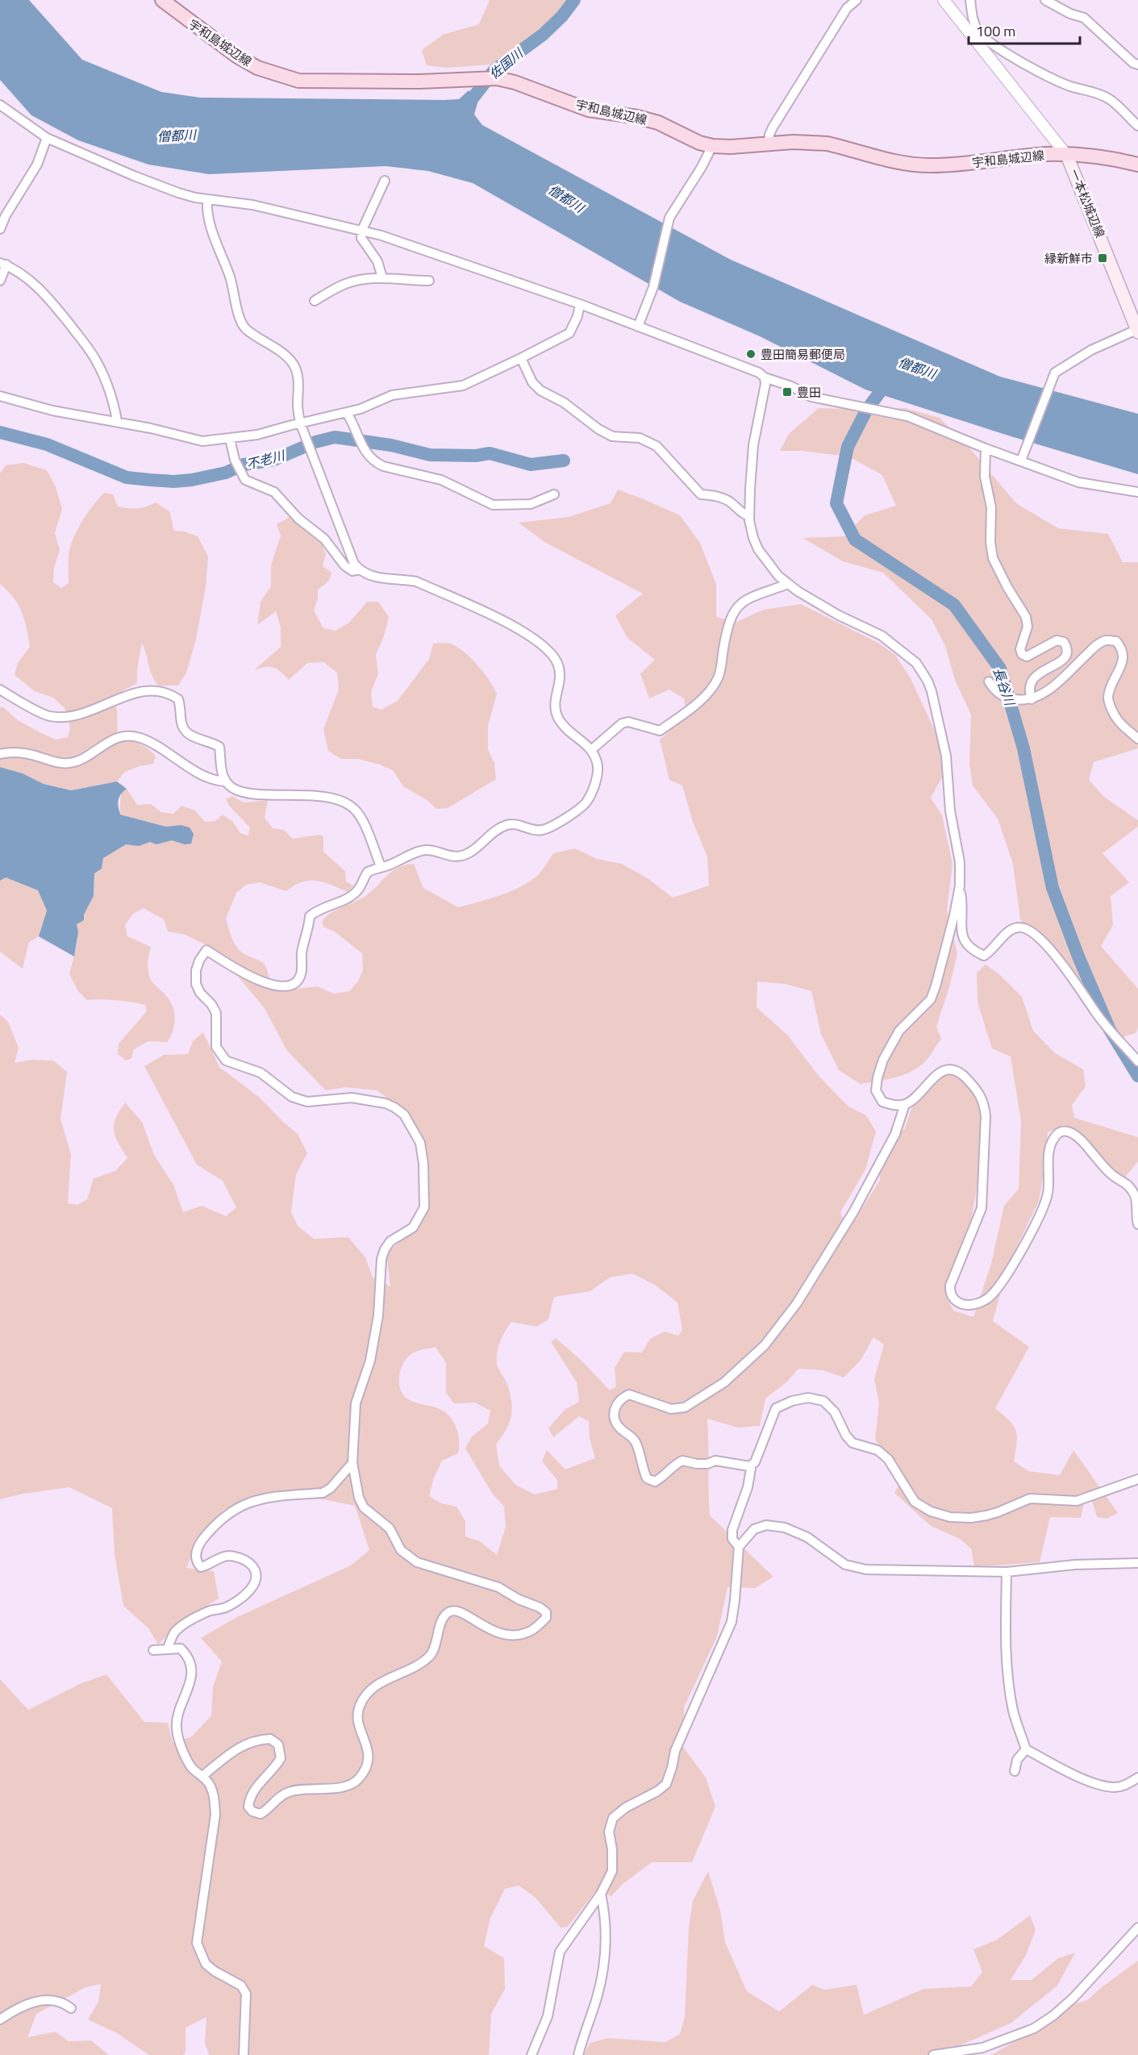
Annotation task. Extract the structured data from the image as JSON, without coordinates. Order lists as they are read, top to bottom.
{
  "streets": {
    "main road": ["宇和島城辺線", "一本松城辺線"]
  },
  "crossings": [
    ["宇和島城辺線", "一本松城辺線"]
  ],
  "water": [
    "佐国川",
    "僧都川",
    "不老川",
    "長谷川"
  ],
  "places": {
    "transit": ["縁新鮮市", "豊田"],
    "other": ["豊田簡易郵便局"]
  },
  "scale_bar": "100 m"
}
